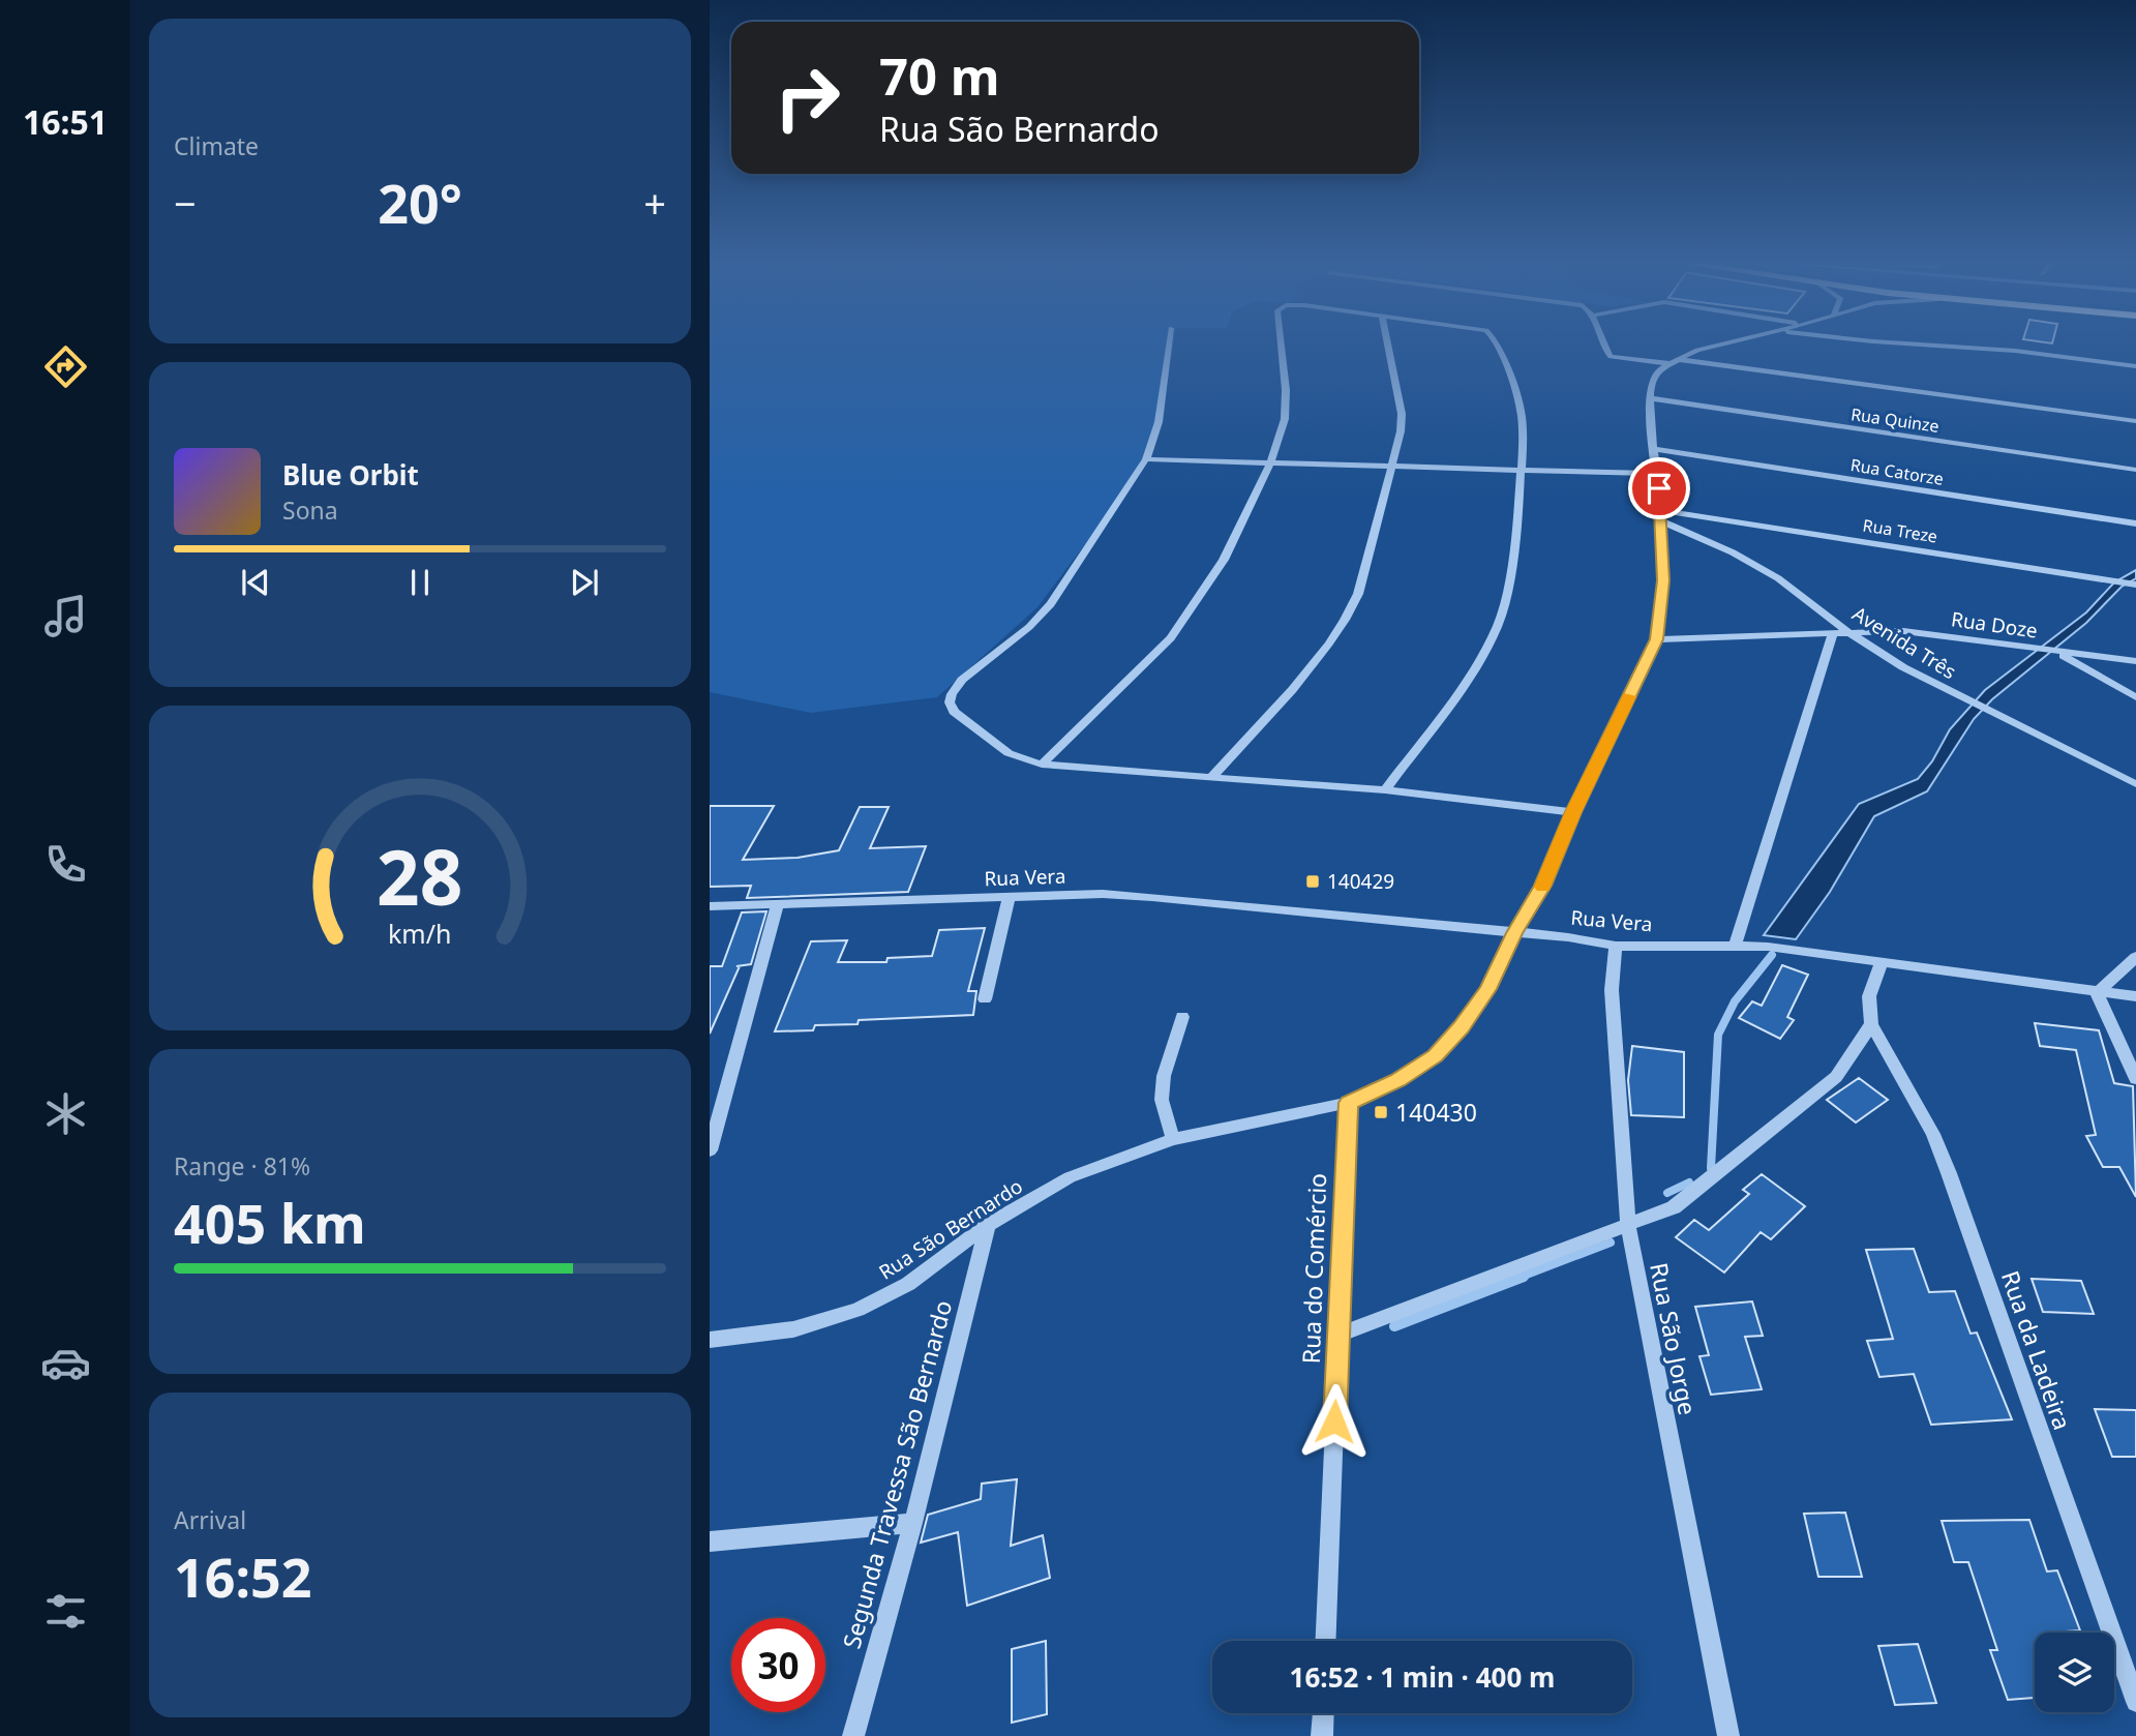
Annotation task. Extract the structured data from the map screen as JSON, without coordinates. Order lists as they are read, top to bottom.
{
  "streets": {
    "street": [
      "Rua Quinze",
      "Rua Catorze",
      "Rua Treze",
      "Rua Doze",
      "Avenida Três",
      "Rua Vera",
      "Rua São Bernardo",
      "Rua do Comércio",
      "Rua São Jorge",
      "Rua da Ladeira",
      "Segunda Travessa São Bernardo"
    ]
  },
  "crossings": [
    ["Rua Quinze", "Rua São Bernardo"],
    ["Rua Catorze", "Rua São Bernardo"],
    ["Rua Treze", "Avenida Três"],
    ["Rua Treze", "Rua São Bernardo"],
    ["Rua Doze", "Avenida Três"],
    ["Rua Doze", "Rua São Bernardo"],
    ["Avenida Três", "Rua São Bernardo"],
    ["Rua Vera", "Rua São Bernardo"],
    ["Rua Vera", "Rua São Jorge"],
    ["Rua São Bernardo", "Rua do Comércio"],
    ["Rua São Bernardo", "Segunda Travessa São Bernardo"]
  ],
  "places": {
    "transit": ["140429", "140430"]
  },
  "page": {
    "tabs": "16:51",
    "tile": [
      "Climate",
      ["Range · 81%", "405 km"],
      ["Arrival", "16:52"]
    ],
    "turn": ["70 m", "Rua São Bernardo"],
    "heat": ["−", "20°", "+"],
    "song": ["Blue Orbit", "Sona"],
    "limit": "30",
    "trip": "16:52 · 1 min · 400 m",
    "gauge": ["28", "km/h"]
  }
}
